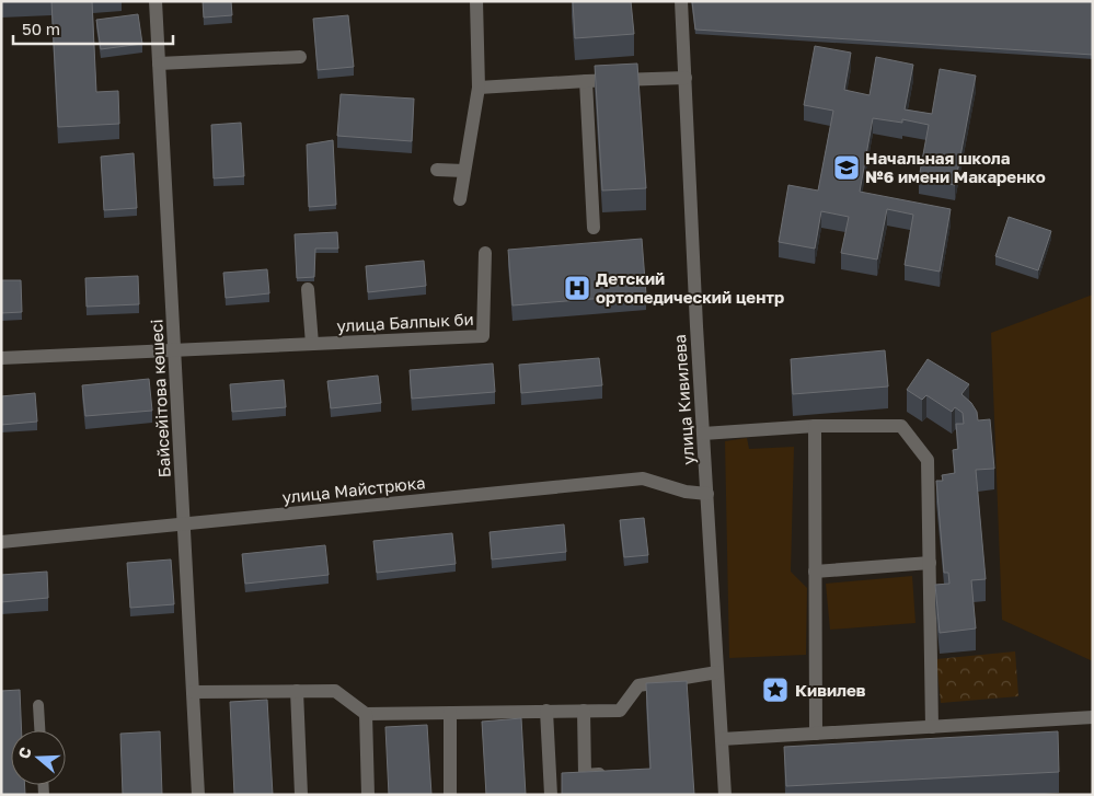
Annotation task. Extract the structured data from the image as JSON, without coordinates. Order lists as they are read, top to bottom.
{
  "streets": {
    "street": [
      "улица Балпык би",
      "Байсейітова көшесі",
      "улица Кивилева",
      "улица Майстрюка"
    ]
  },
  "crossings": [
    ["улица Балпык би", "Байсейітова көшесі"],
    ["Байсейітова көшесі", "улица Майстрюка"],
    ["улица Кивилева", "улица Майстрюка"]
  ],
  "places": {
    "school or university": ["Начальная школа №6 имени Макаренко"],
    "hospital": ["Детский ортопедический центр"],
    "place": ["Кивилев"]
  },
  "scale_bar": "50 m",
  "north": "left"
}
